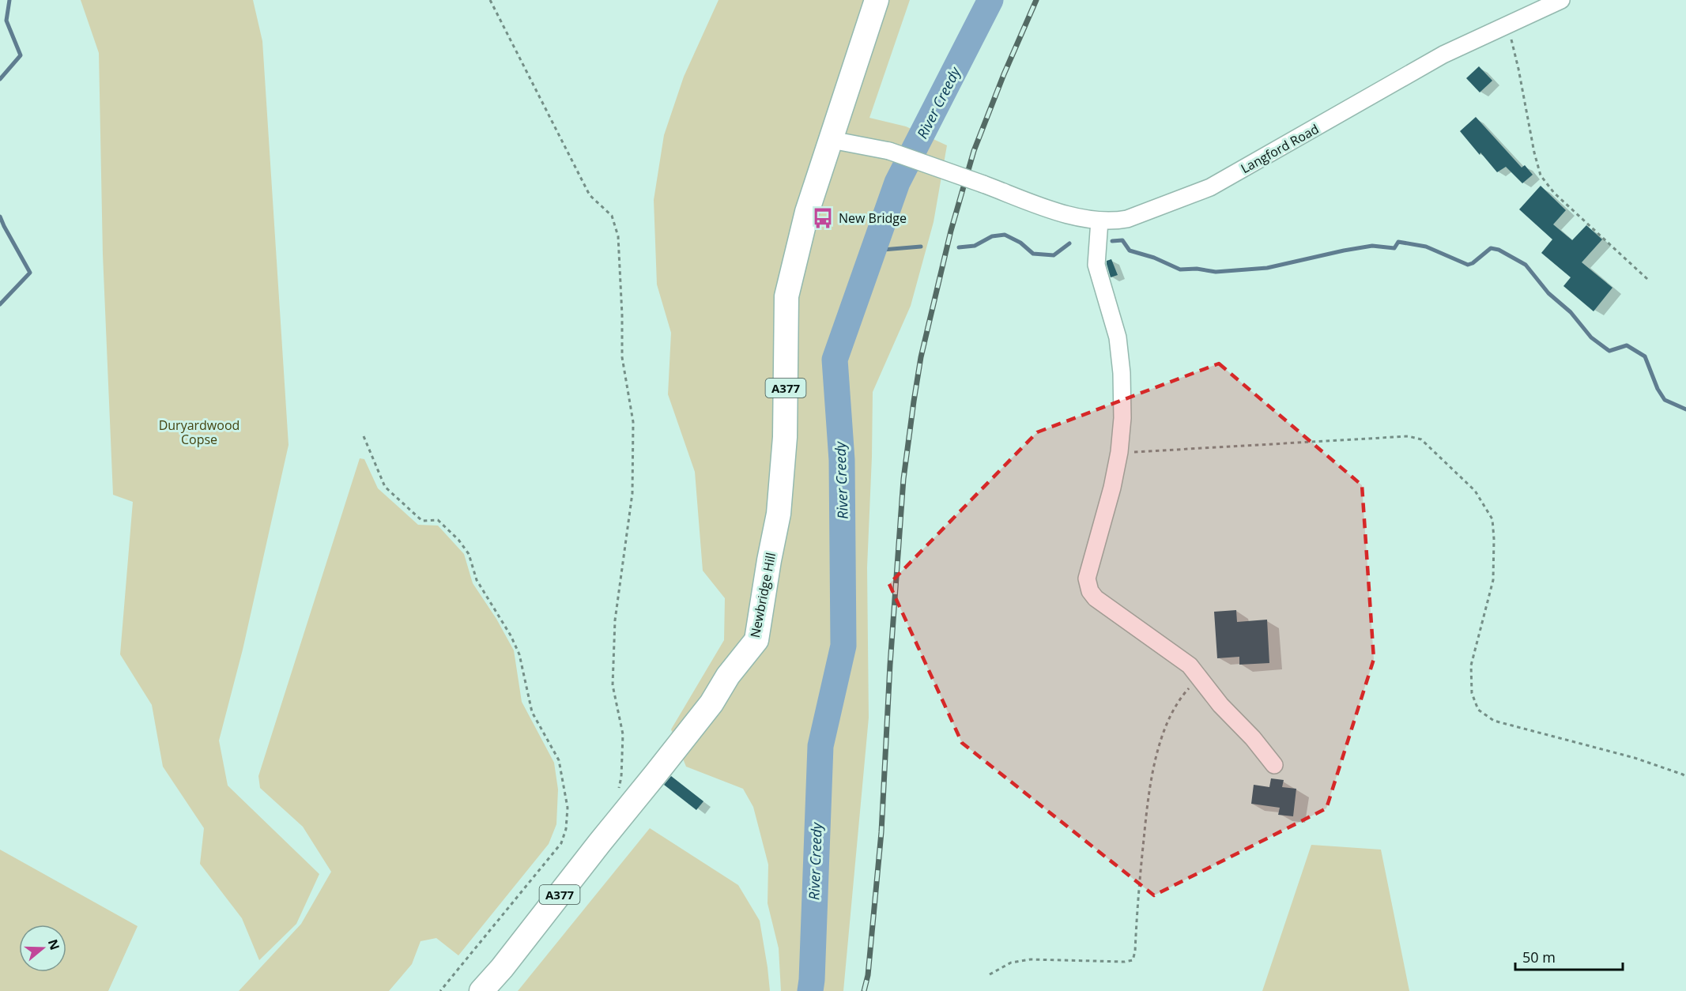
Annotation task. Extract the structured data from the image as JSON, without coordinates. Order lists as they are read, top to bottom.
{
  "streets": {
    "highway": ["A377", "Newbridge Hill"],
    "street": ["Langford Road"]
  },
  "crossings": [
    ["Langford Road", "A377"],
    ["Langford Road", "Newbridge Hill"],
    ["A377", "Newbridge Hill"]
  ],
  "water": ["River Creedy"],
  "parks": ["Duryardwood Copse"],
  "places": {
    "bus stop": ["New Bridge"]
  },
  "scale_bar": "50 m",
  "north": "right"
}
